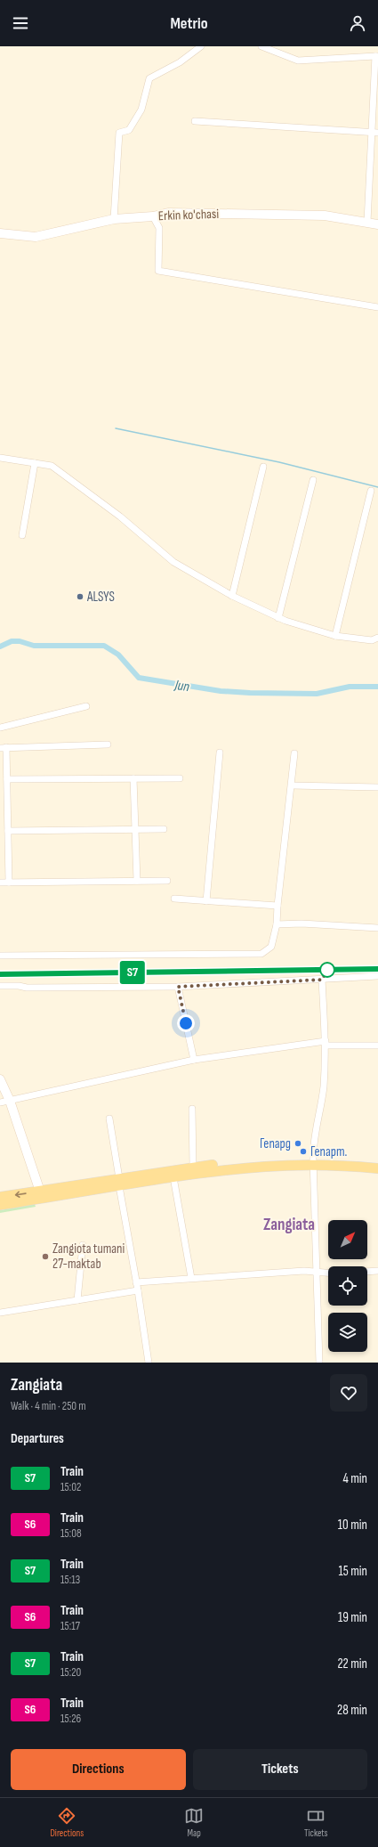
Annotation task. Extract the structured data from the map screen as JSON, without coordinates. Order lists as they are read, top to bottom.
{
  "streets": {
    "main road": ["Erkin ko'chasi"]
  },
  "districts": ["Zangiata"],
  "water": ["Jun"],
  "places": [
    "ALSYS",
    "Гепард",
    "Гепарт.",
    "Zangiota tumani 27-maktab"
  ],
  "north": "top right",
  "page": {
    "header": "Metrio",
    "on_map": "S7",
    "heading": [
      ["Zangiata", "Walk · 4 min · 250 m"],
      "Departures"
    ],
    "list": [
      {
        "mark": "S7",
        "name": "Train",
        "note": "15:02",
        "value": "4 min"
      },
      {
        "mark": "S6",
        "name": "Train",
        "note": "15:08",
        "value": "10 min"
      },
      {
        "mark": "S7",
        "name": "Train",
        "note": "15:13",
        "value": "15 min"
      },
      {
        "mark": "S6",
        "name": "Train",
        "note": "15:17",
        "value": "19 min"
      },
      {
        "mark": "S7",
        "name": "Train",
        "note": "15:20",
        "value": "22 min"
      },
      {
        "mark": "S6",
        "name": "Train",
        "note": "15:26",
        "value": "28 min"
      }
    ],
    "buttons": ["Directions", "Tickets"],
    "tabs": ["Directions", "Map", "Tickets"]
  }
}
